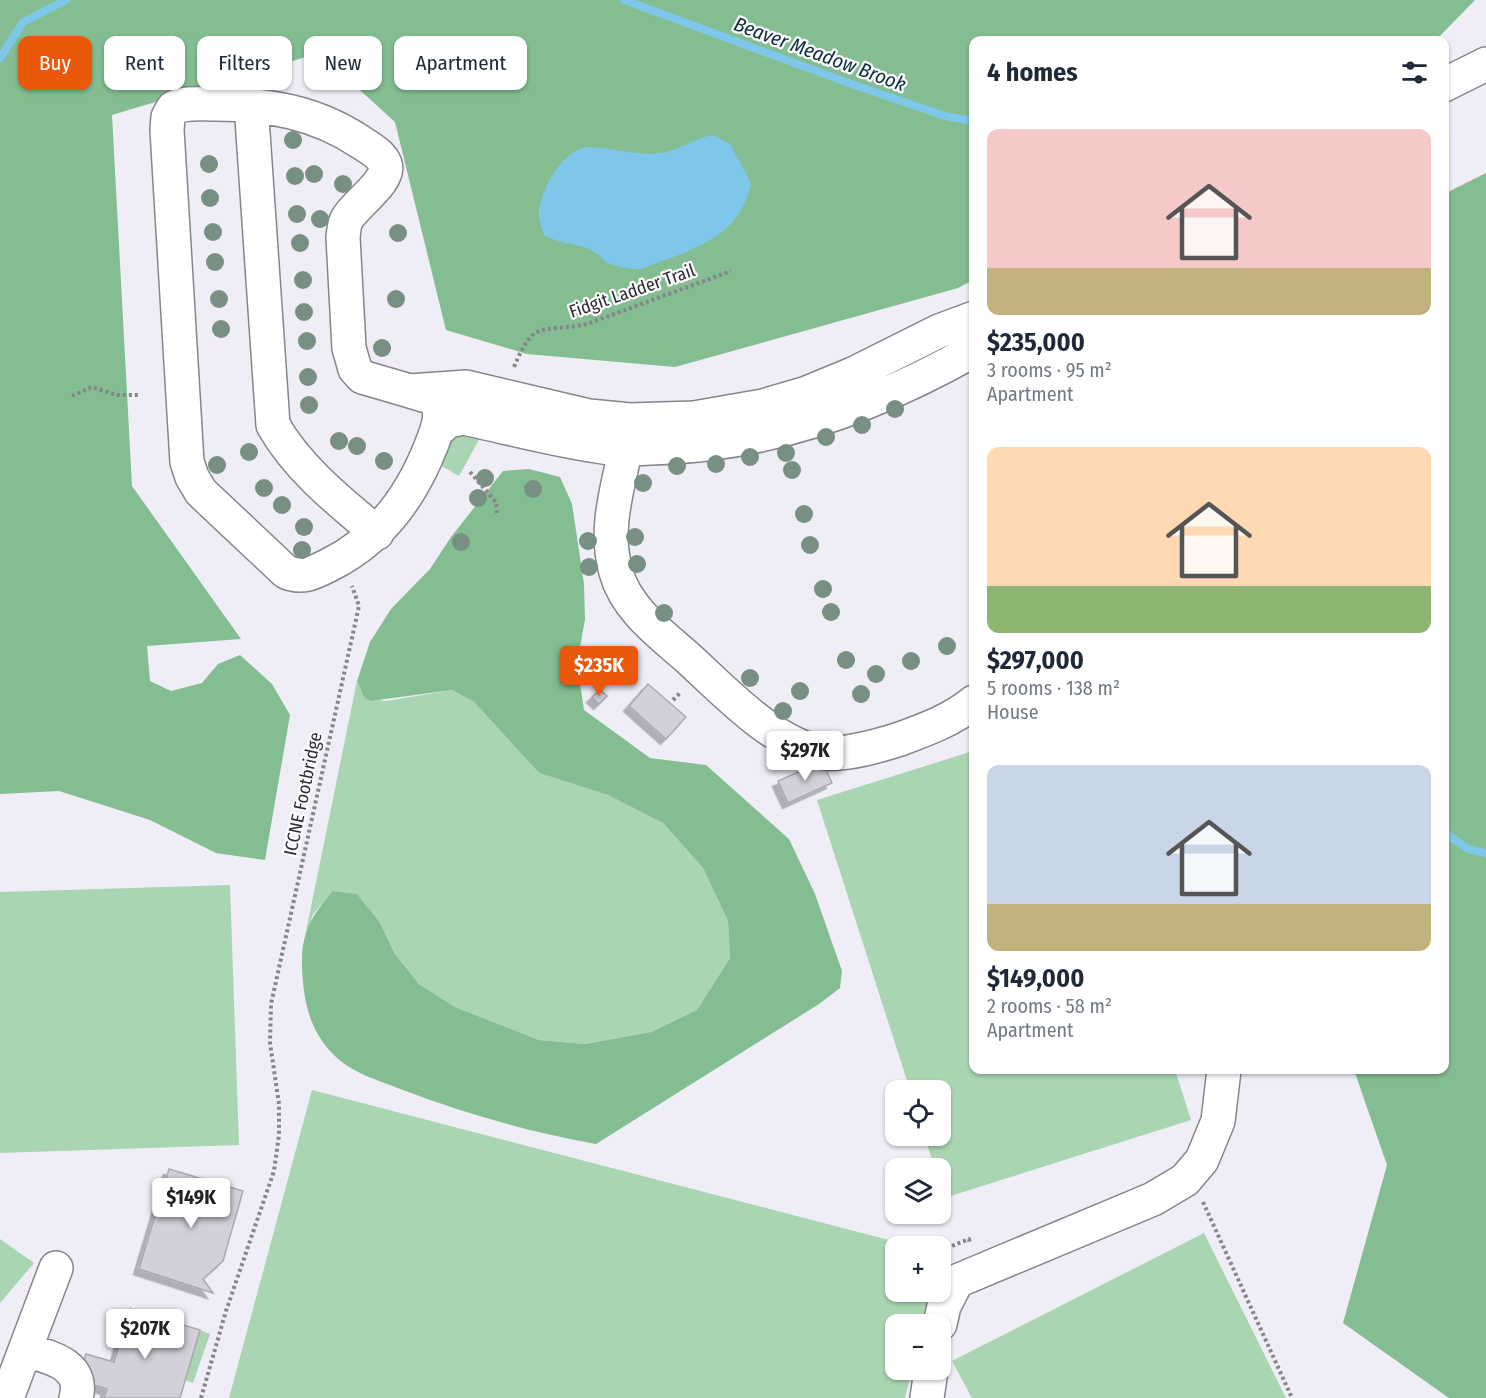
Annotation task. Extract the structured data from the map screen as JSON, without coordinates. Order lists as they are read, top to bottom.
{
  "streets": {
    "path": ["Fidgit Ladder Trail", "ICCNE Footbridge"]
  },
  "water": ["Beaver Meadow Brook"],
  "page": {
    "chip": [
      "Buy",
      "Rent",
      "Filters",
      "New",
      "Apartment"
    ],
    "heading": "4 homes",
    "list": [
      {
        "name": "$235,000",
        "note": "3 rooms · 95 m² · Apartment"
      },
      {
        "name": "$297,000",
        "note": "5 rooms · 138 m² · House"
      },
      {
        "name": "$149,000",
        "note": "2 rooms · 58 m² · Apartment"
      }
    ],
    "price": [
      "$235K",
      "$297K",
      "$149K",
      "$207K"
    ],
    "map_buttons": ["+", "−"]
  }
}
